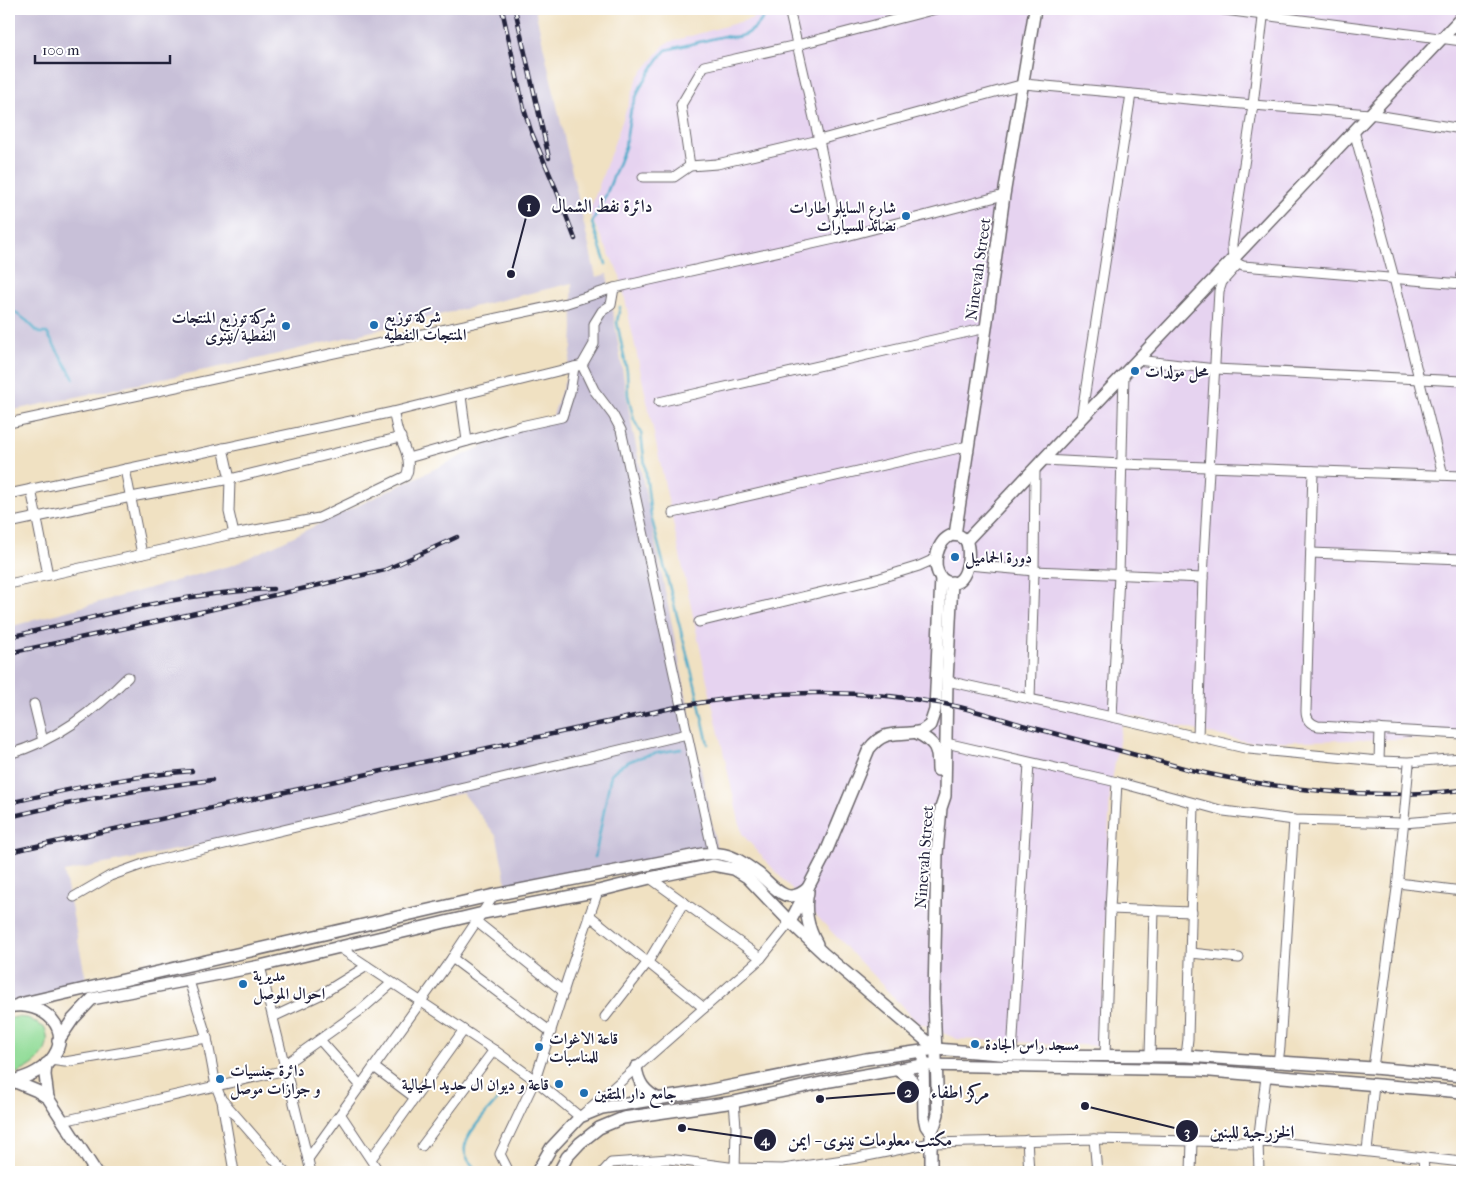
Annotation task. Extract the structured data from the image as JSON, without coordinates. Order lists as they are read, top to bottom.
{
  "streets": {
    "main road": ["Ninevah Street"]
  },
  "places": [
    "شارع السايلو اطارات نضائد للسيارات",
    "دائرة نفط الشمال",
    "شركة توزيع المنتجات النفطيه",
    "شركة توزيع المنتجات النفطية /نينوى",
    "محل مولدات",
    "دورة الحماميل",
    "مديرية احوال الموصل",
    "مسجد راس الجادة",
    "قاعة الاغوات للمناسبات",
    "دائرة جنسيات و جوازات موصل",
    "قاعة و ديوان ال حديد الحيالية",
    "جامع دار المتقين",
    "مركز اطفاء",
    "الخزرجية للبنين",
    "مكتب معلومات نينوى - ايمن"
  ],
  "scale_bar": "100 m"
}
